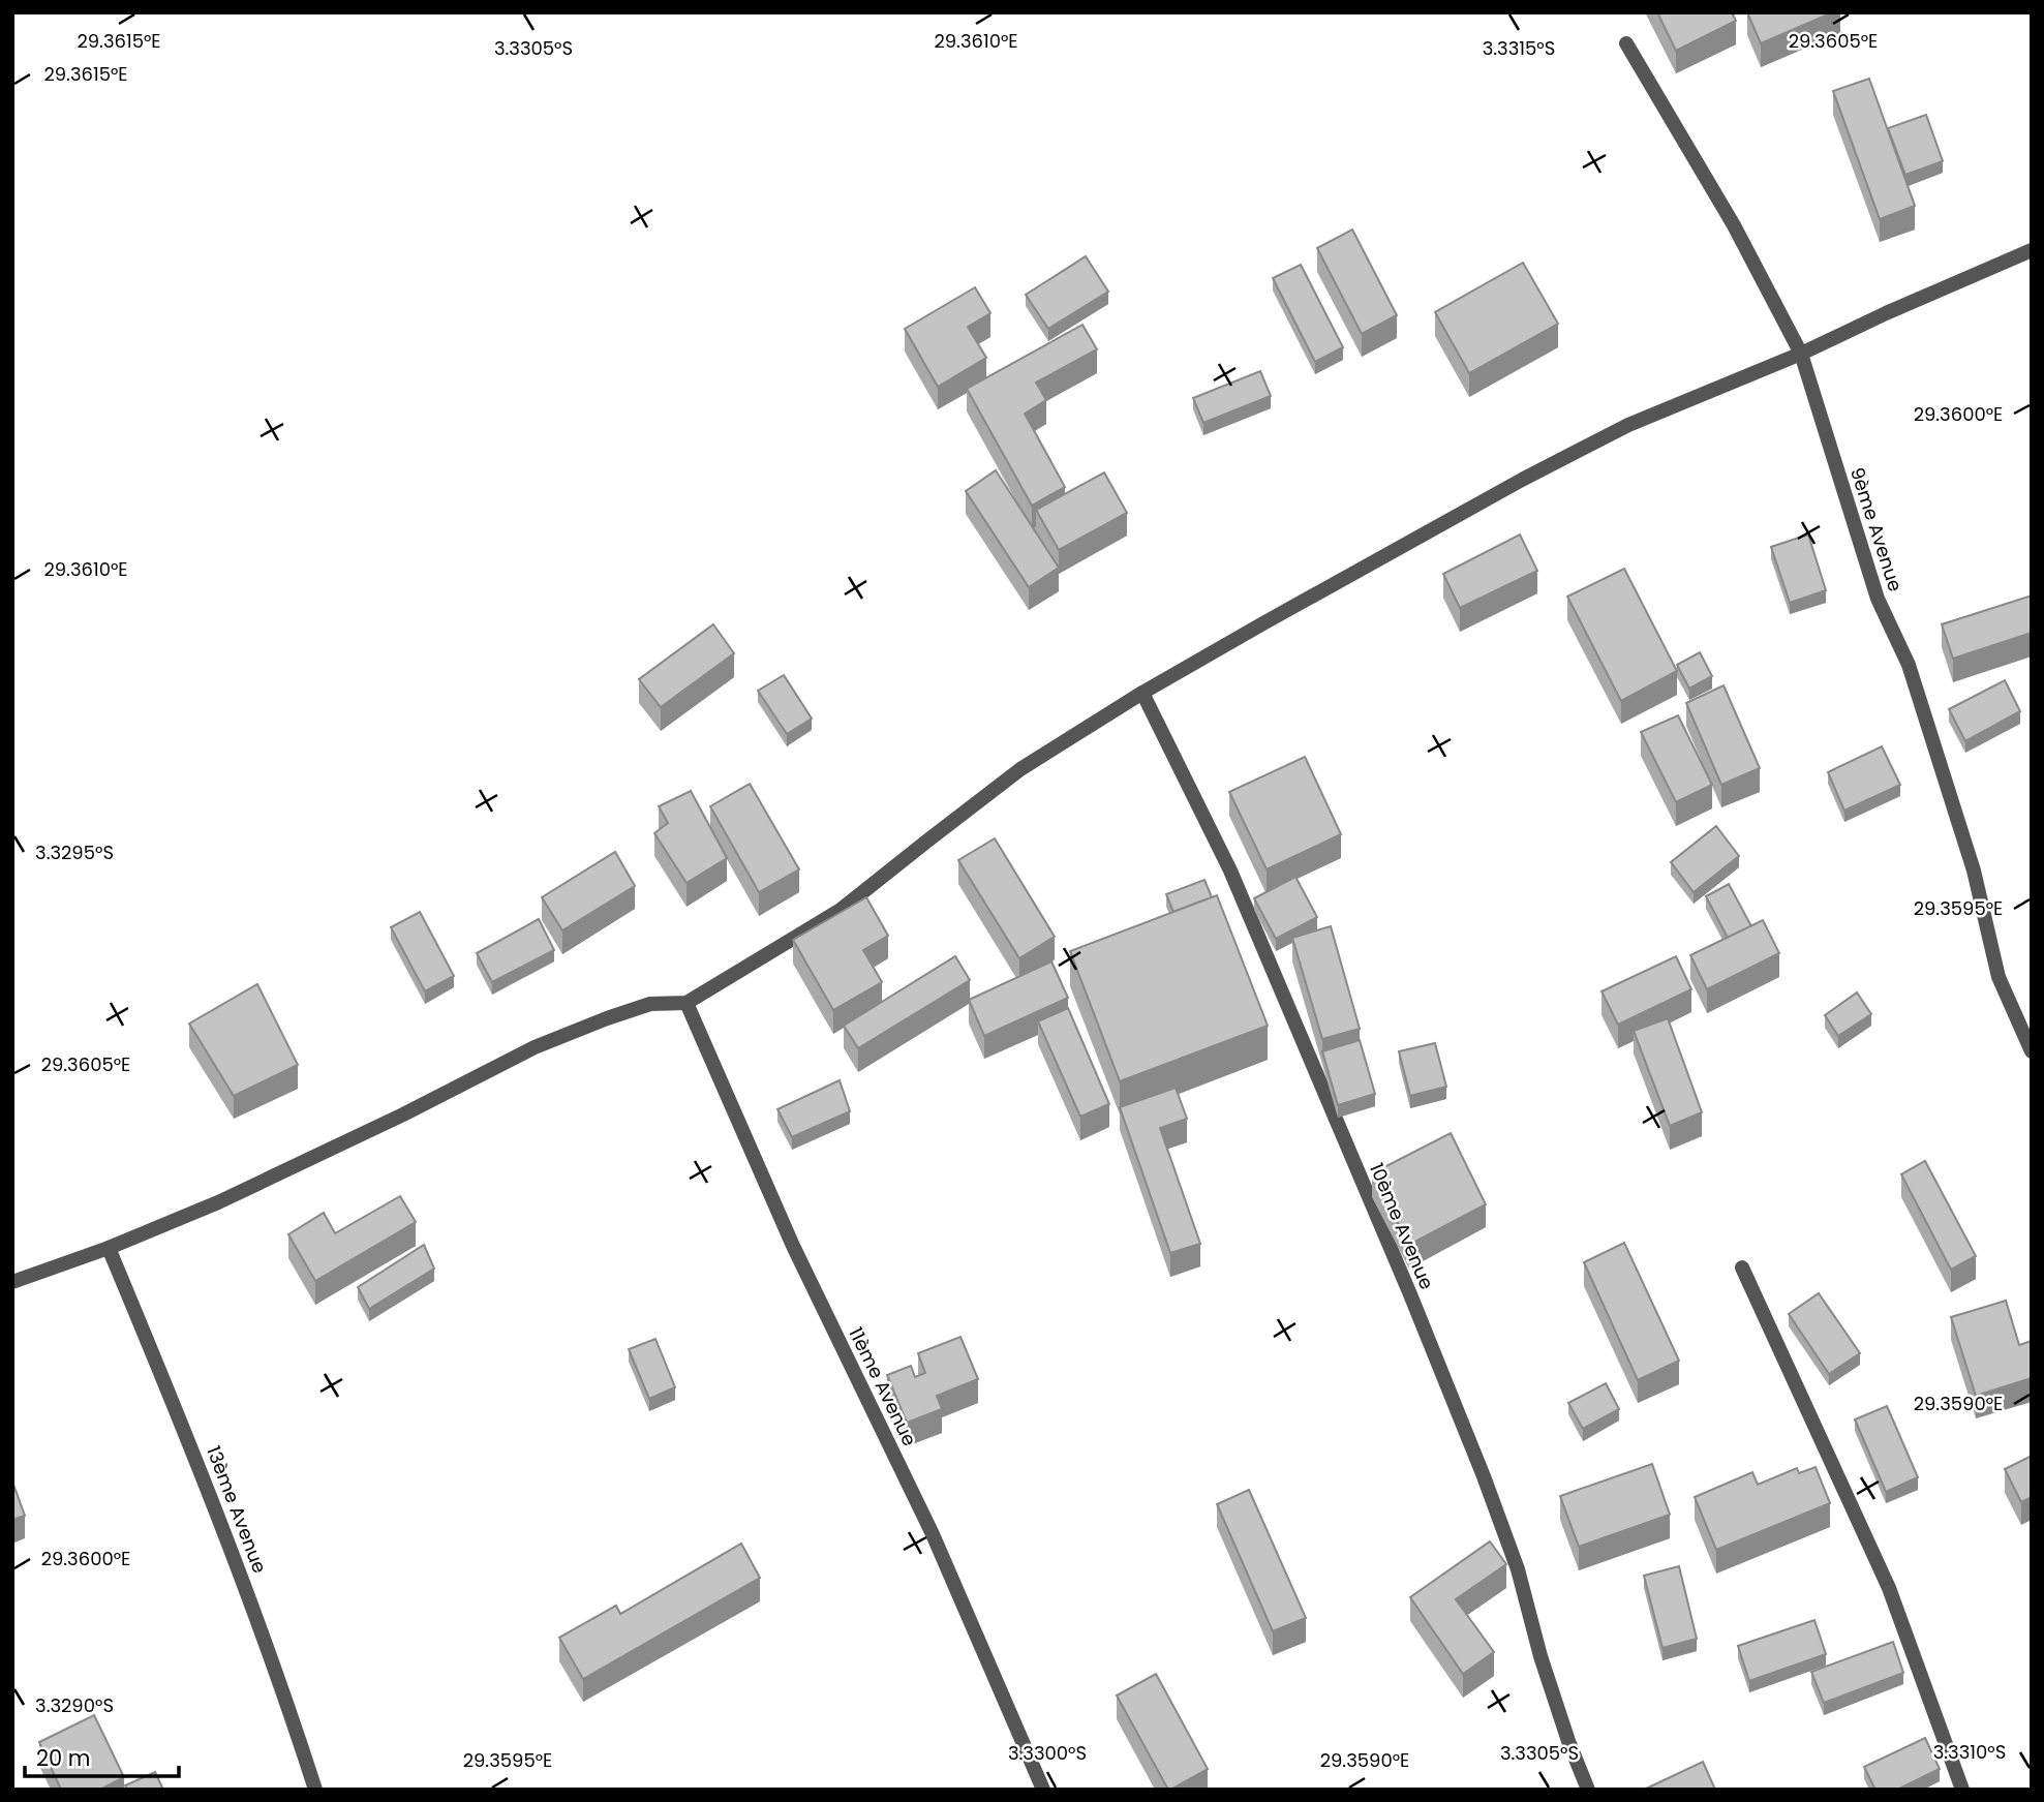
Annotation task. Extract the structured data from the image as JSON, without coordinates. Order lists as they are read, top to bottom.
{
  "streets": {
    "street": [
      "9ème Avenue",
      "10ème Avenue",
      "11ème Avenue",
      "13ème Avenue"
    ]
  },
  "scale_bar": "20 m",
  "coordinates": [
    "29.3615°E",
    "29.3610°E",
    "29.3605°E",
    "3.3315°S",
    "3.3305°S",
    "29.3600°E",
    "3.3295°S",
    "29.3595°E",
    "29.3590°E",
    "3.3290°S",
    "3.3310°S",
    "3.3300°S"
  ]
}
